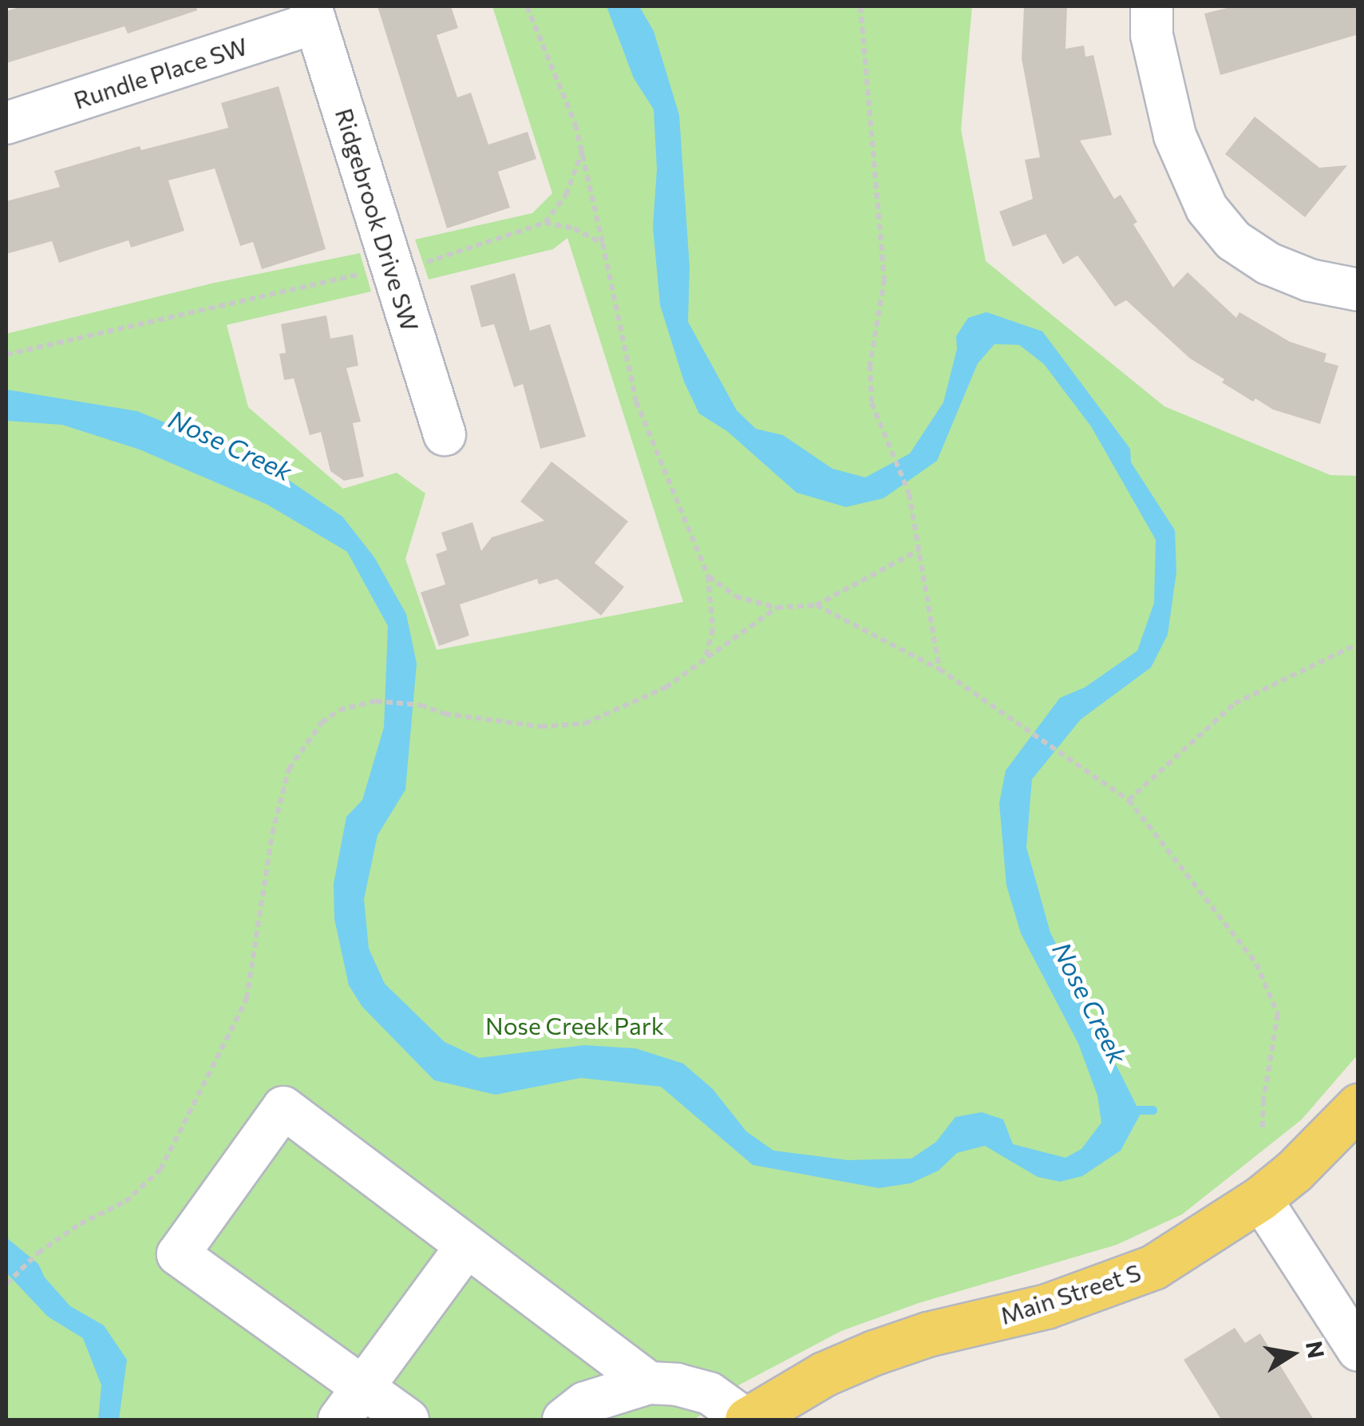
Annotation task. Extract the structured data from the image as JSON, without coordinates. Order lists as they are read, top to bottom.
{
  "streets": {
    "main road": ["Main Street S"],
    "street": ["Rundle Place SW", "Ridgebrook Drive SW"]
  },
  "crossings": [
    ["Rundle Place SW", "Ridgebrook Drive SW"]
  ],
  "water": ["Nose Creek"],
  "parks": ["Nose Creek Park"],
  "north": "right"
}
